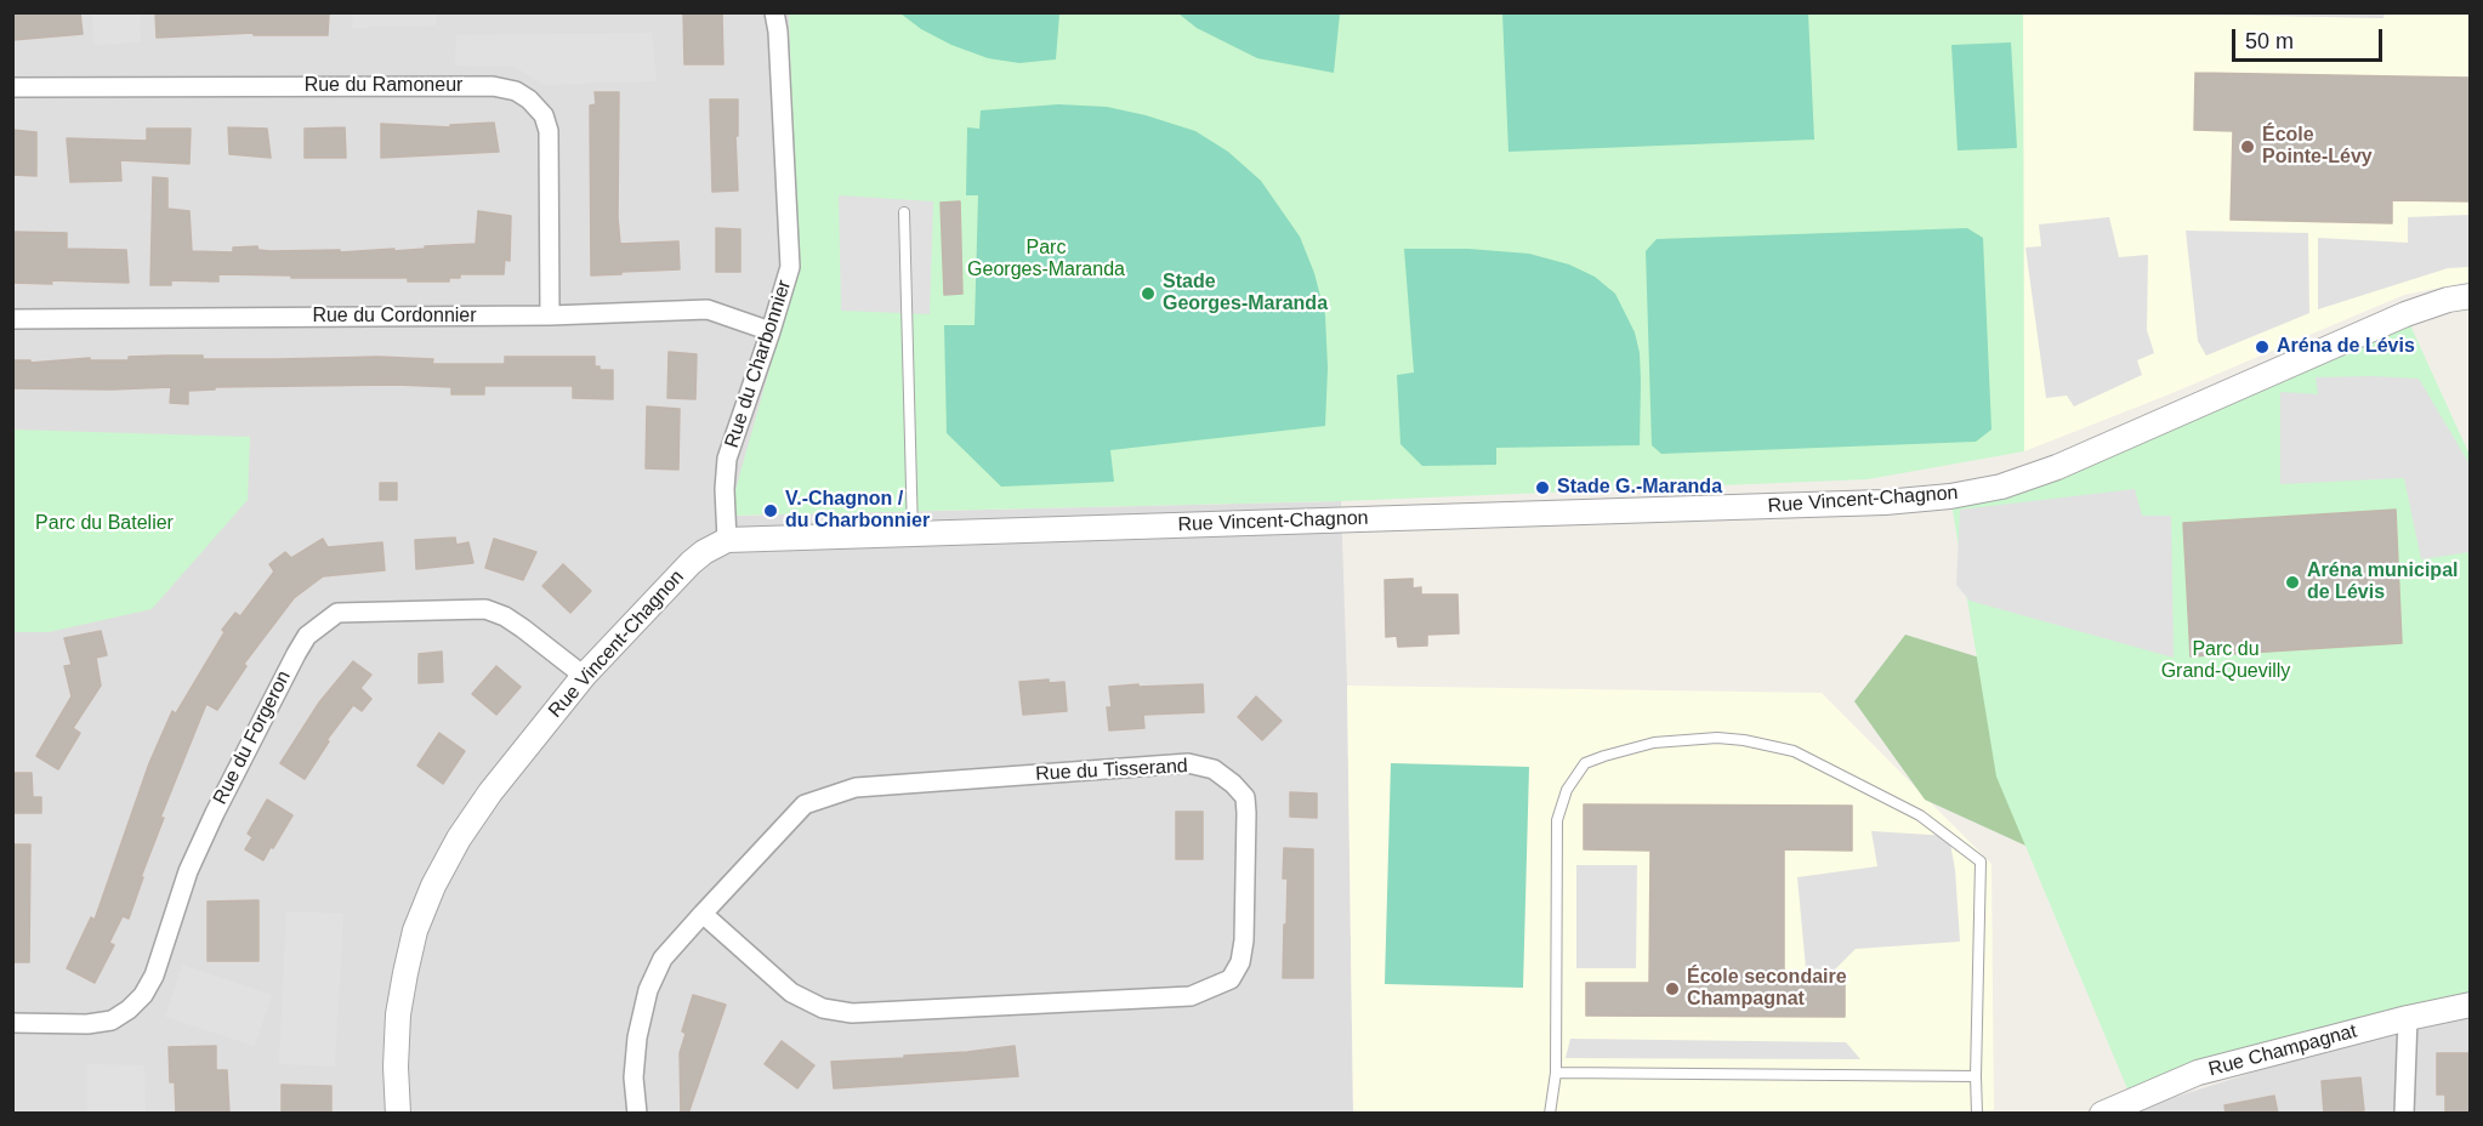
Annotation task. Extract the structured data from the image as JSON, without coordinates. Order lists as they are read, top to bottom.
{
  "streets": {
    "street": [
      "Rue du Ramoneur",
      "Rue du Cordonnier",
      "Rue du Charbonnier",
      "Rue Vincent-Chagnon",
      "Rue du Forgeron",
      "Rue du Tisserand",
      "Rue Champagnat"
    ]
  },
  "crossings": [
    ["Rue du Ramoneur", "Rue du Cordonnier"],
    ["Rue du Cordonnier", "Rue du Charbonnier"],
    ["Rue du Charbonnier", "Rue Vincent-Chagnon"],
    ["Rue Vincent-Chagnon", "Rue du Forgeron"]
  ],
  "parks": ["Parc Georges-Maranda", "Parc du Batelier", "Parc du Grand-Quevilly"],
  "places": [
    "École Pointe-Lévy",
    "Stade Georges-Maranda",
    "Aréna de Lévis",
    "Stade G.-Maranda",
    "V.-Chagnon / du Charbonnier",
    "Aréna municipal de Lévis",
    "École secondaire Champagnat"
  ],
  "scale_bar": "50 m"
}
